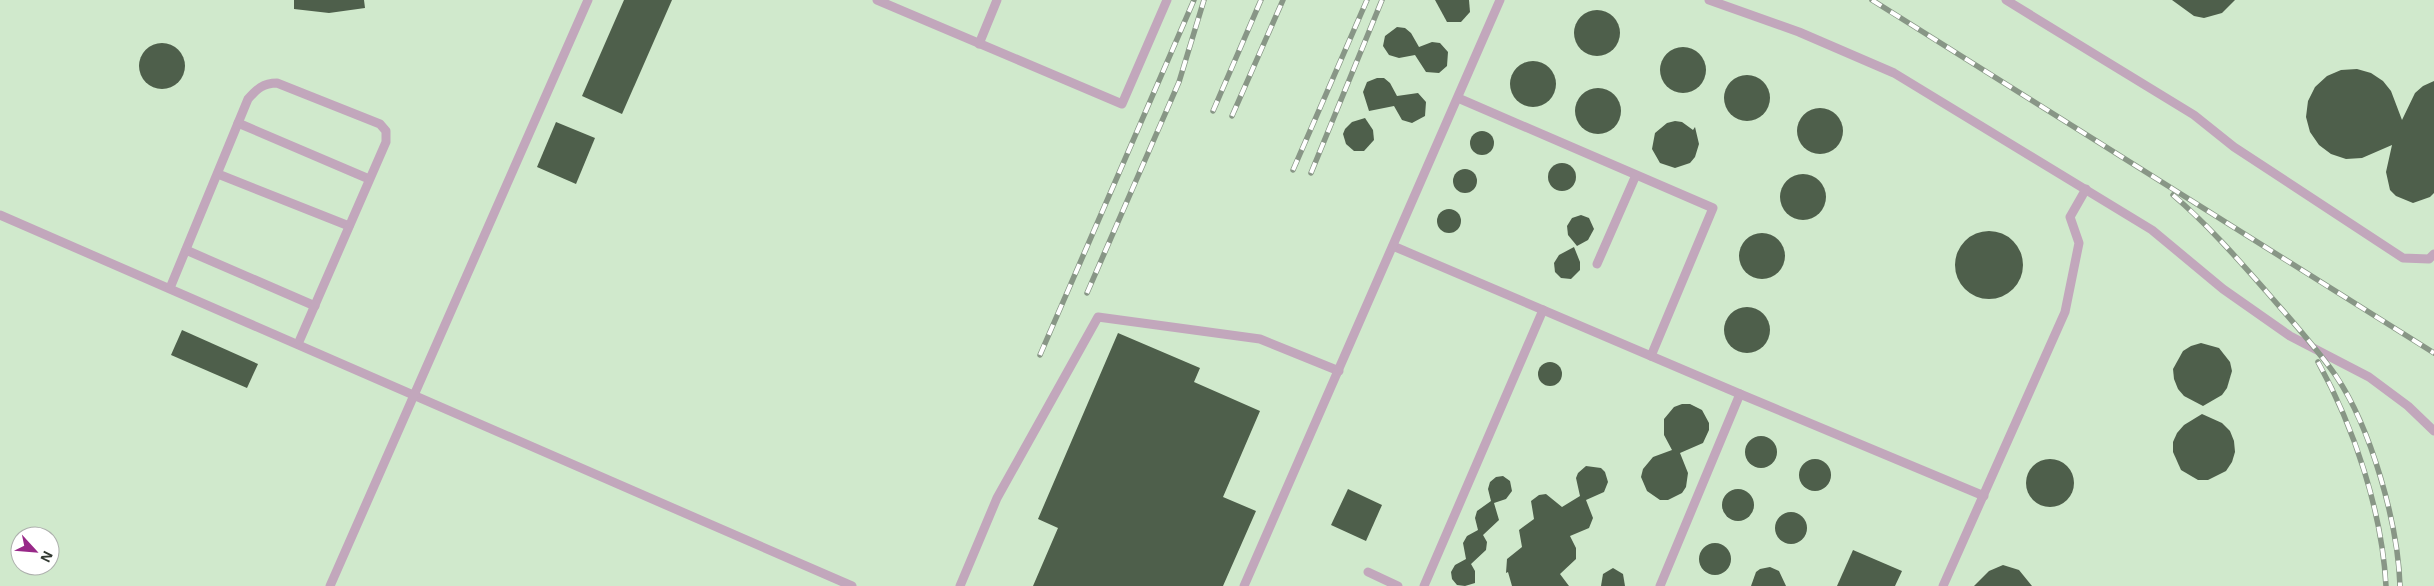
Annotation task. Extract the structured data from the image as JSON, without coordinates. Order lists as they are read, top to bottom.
{
  "north": "bottom right"
}
